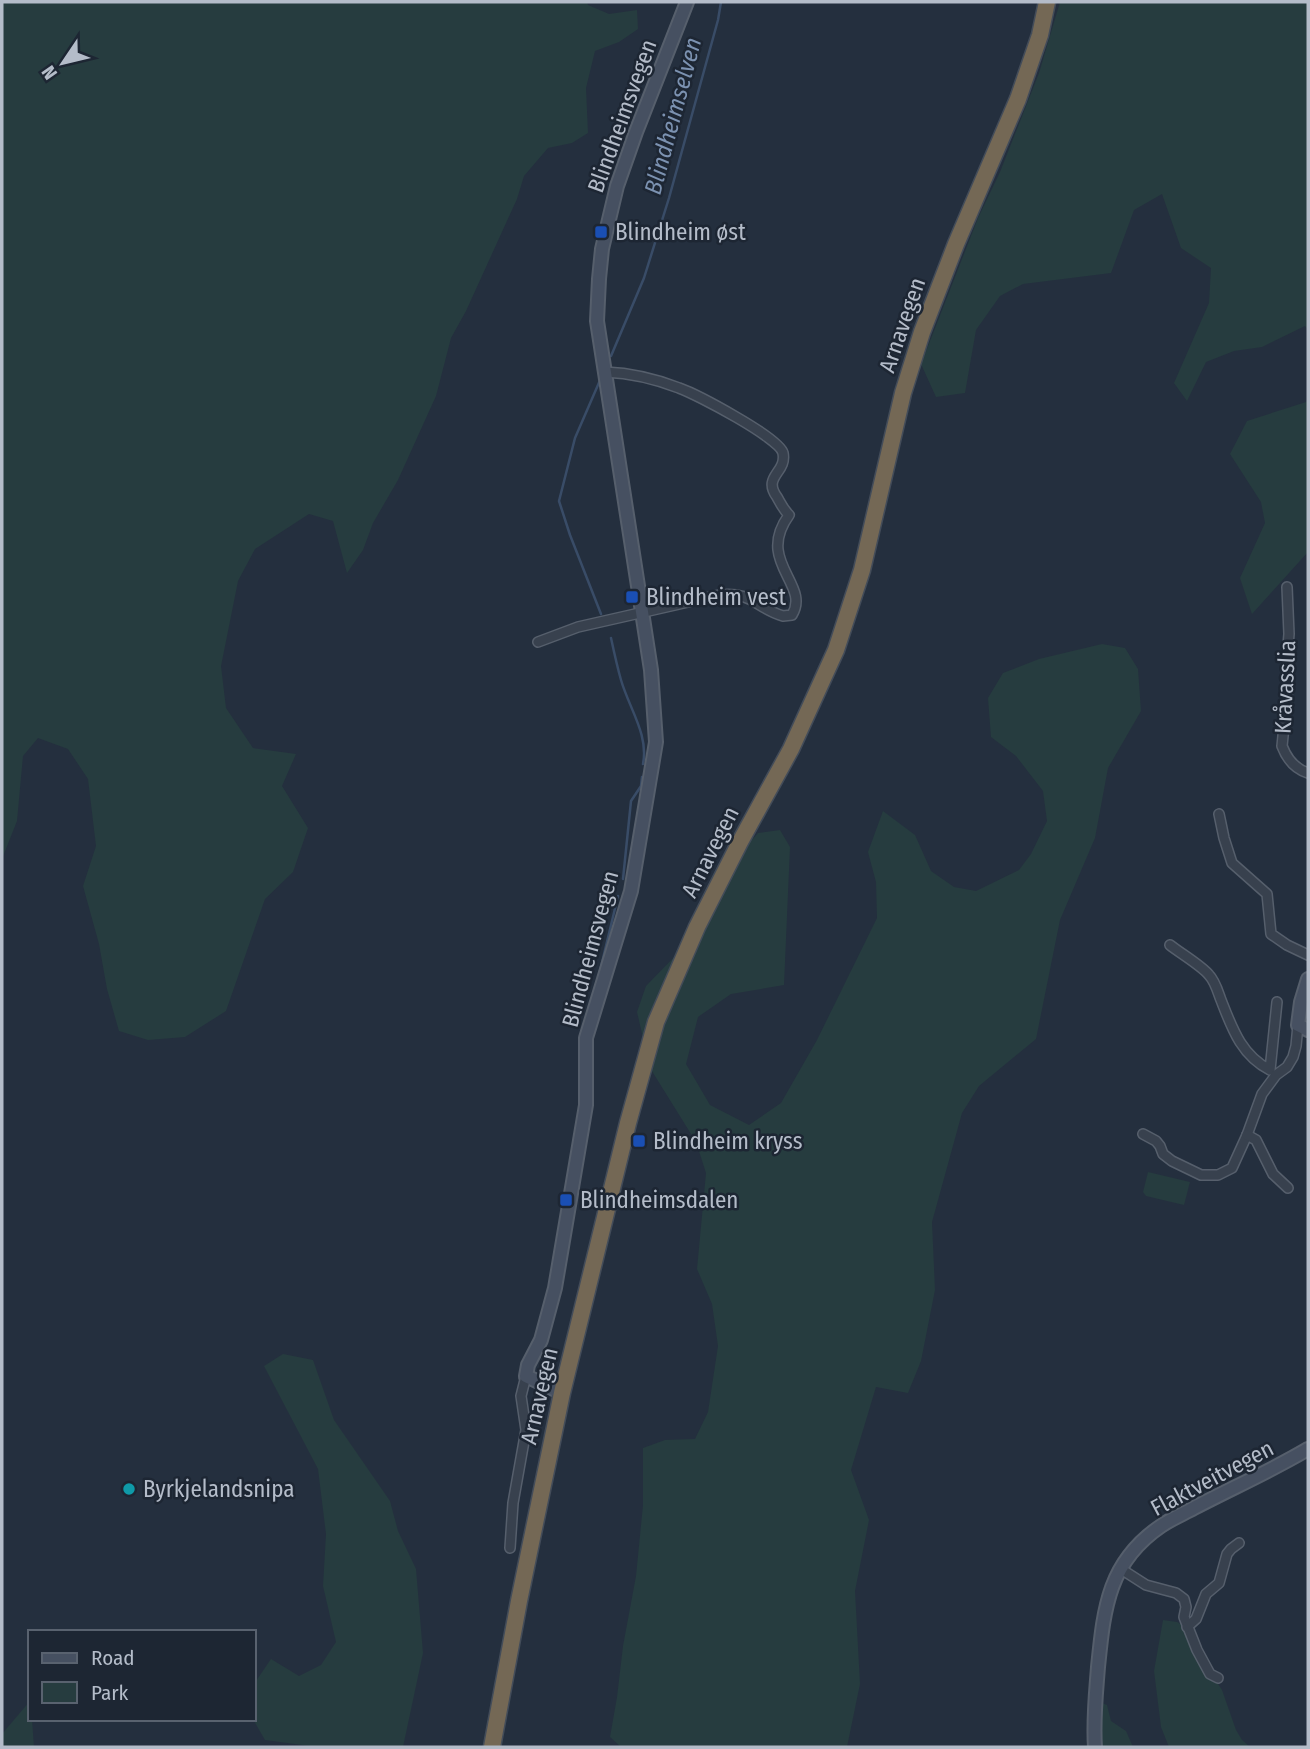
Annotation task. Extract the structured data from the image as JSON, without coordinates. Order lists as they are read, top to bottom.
{
  "streets": {
    "highway": ["Arnavegen"],
    "street": ["Blindheimsvegen", "Kråvasslia", "Flaktveitvegen"]
  },
  "water": ["Blindheimselven"],
  "places": {
    "transit": [
      "Blindheim øst",
      "Blindheim vest",
      "Blindheim kryss",
      "Blindheimsdalen"
    ],
    "other": ["Byrkjelandsnipa"]
  },
  "legend": ["Road", "Park"],
  "north": "bottom left"
}
